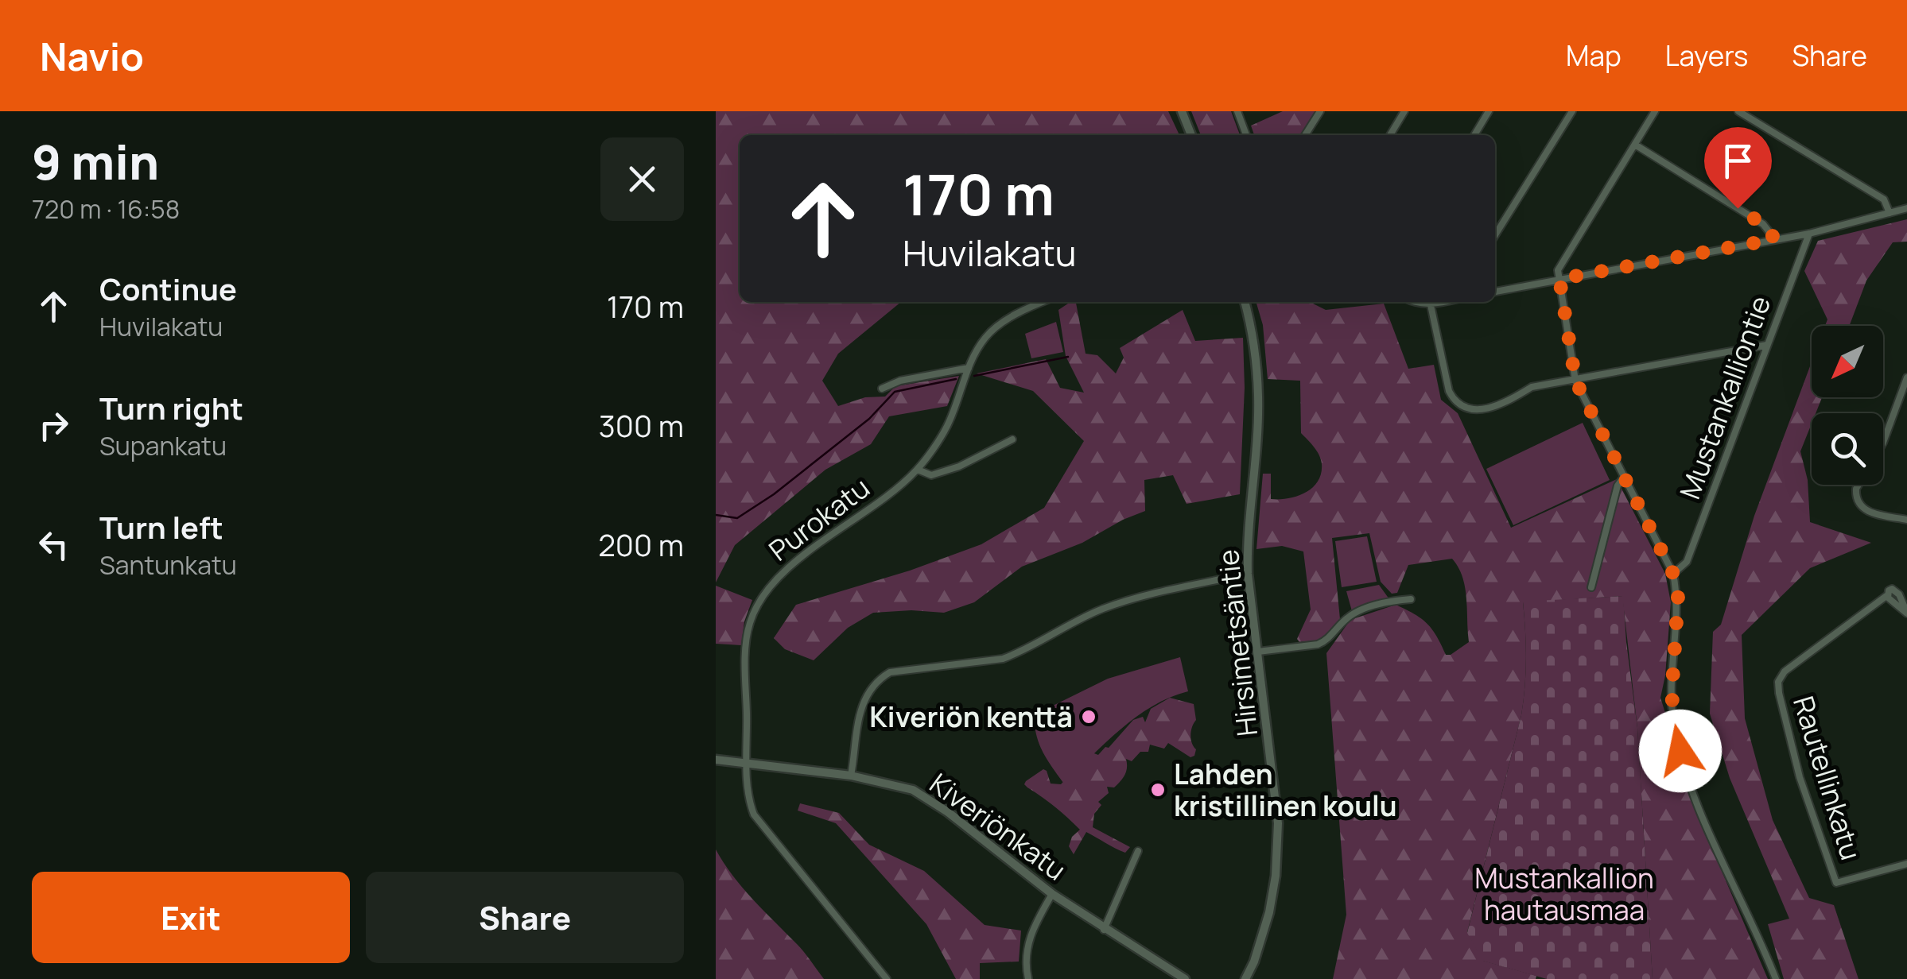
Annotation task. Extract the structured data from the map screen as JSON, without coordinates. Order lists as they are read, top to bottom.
{
  "streets": {
    "street": [
      "Mustankalliontie",
      "Purokatu",
      "Hirsimetsäntie",
      "Rautellinkatu",
      "Kiveriönkatu"
    ]
  },
  "crossings": [
    ["Purokatu", "Kiveriönkatu"]
  ],
  "parks": ["Mustankallion hautausmaa"],
  "places": ["Kiveriön kenttä", "Lahden kristillinen koulu"],
  "north": "bottom left",
  "page": {
    "header": "Navio",
    "nav": ["Map", "Layers", "Share"],
    "heading": ["9 min", "720 m · 16:58"],
    "turn": ["170 m", "Huvilakatu"],
    "list": [
      {
        "name": "Continue",
        "note": "Huvilakatu",
        "value": "170 m"
      },
      {
        "name": "Turn right",
        "note": "Supankatu",
        "value": "300 m"
      },
      {
        "name": "Turn left",
        "note": "Santunkatu",
        "value": "200 m"
      }
    ],
    "buttons": ["Exit", "Share"]
  }
}
